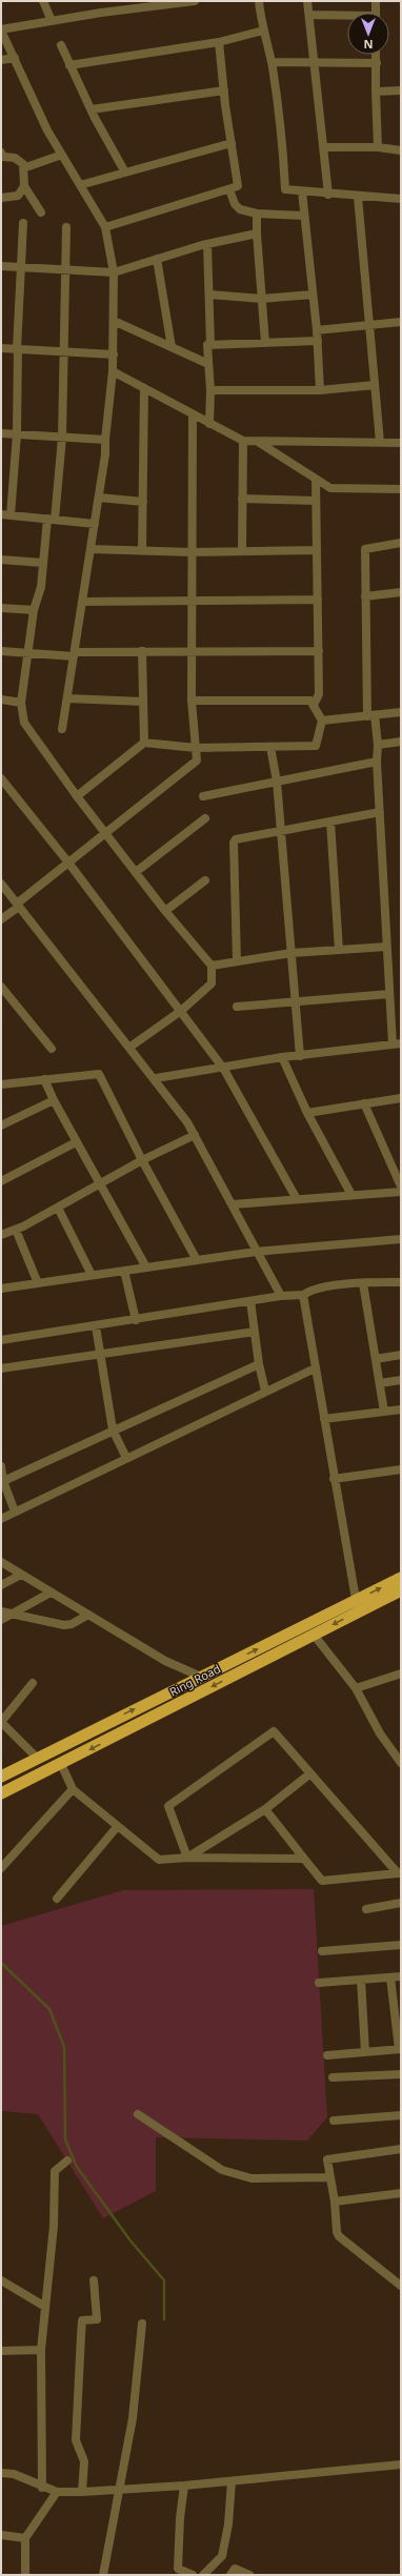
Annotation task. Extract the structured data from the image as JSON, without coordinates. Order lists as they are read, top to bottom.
{
  "streets": {
    "highway": ["Ring Road"]
  },
  "north": "bottom"
}
